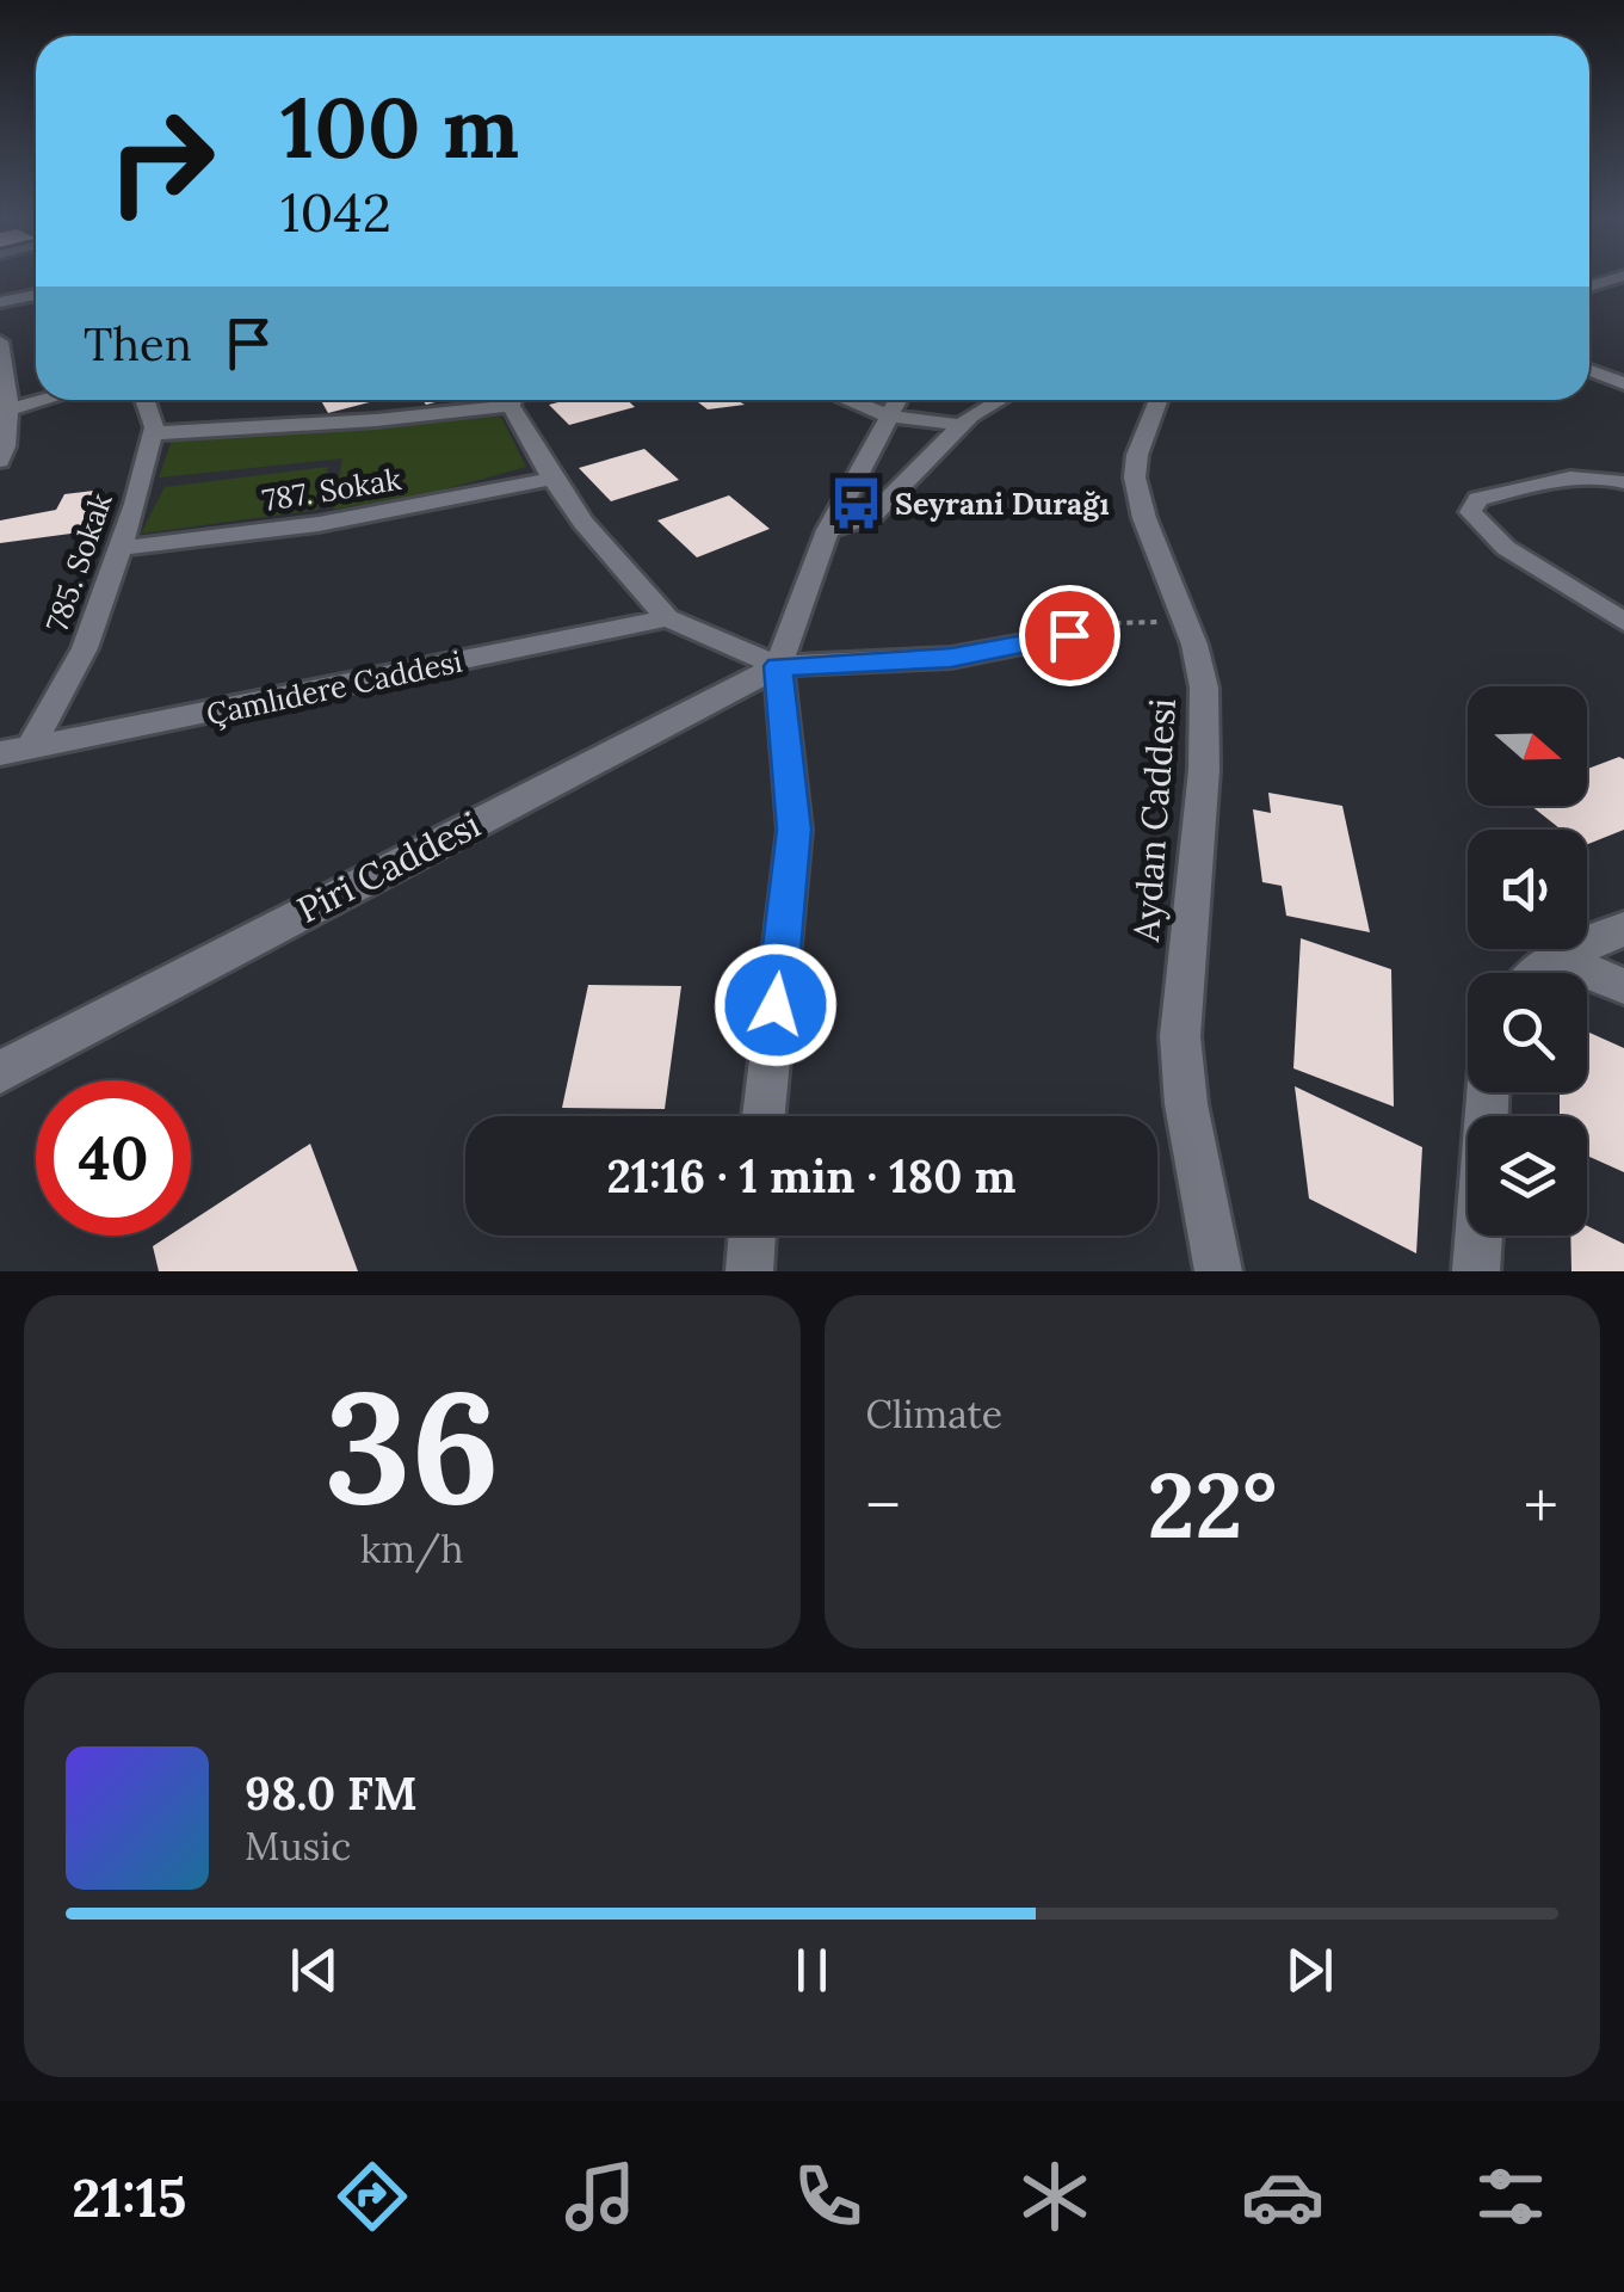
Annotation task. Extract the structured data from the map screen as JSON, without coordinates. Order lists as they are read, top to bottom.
{
  "streets": {
    "street": [
      "787. Sokak",
      "785. Sokak",
      "Çamlıdere Caddesi",
      "Aydan Caddesi",
      "Piri Caddesi"
    ]
  },
  "crossings": [
    ["787. Sokak", "785. Sokak"],
    ["785. Sokak", "Çamlıdere Caddesi"]
  ],
  "places": {
    "bus stop": ["Seyrani Durağı"]
  },
  "north": "right",
  "page": {
    "turn": ["100 m", "1042"],
    "then": "Then",
    "limit": "40",
    "trip": "21:16 · 1 min · 180 m",
    "tile": [
      ["36", "km/h"],
      "Climate"
    ],
    "heat": ["−", "22°", "+"],
    "song": ["98.0 FM", "Music"],
    "tabs": "21:15"
  }
}
